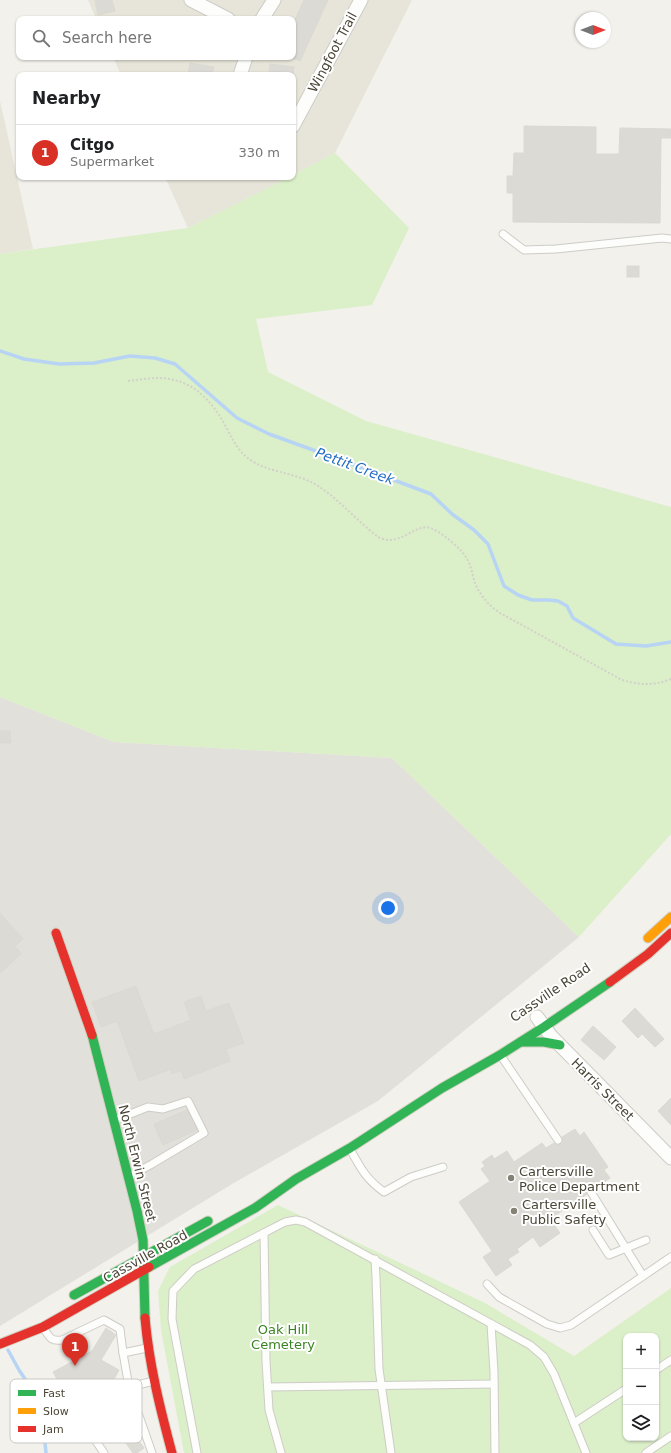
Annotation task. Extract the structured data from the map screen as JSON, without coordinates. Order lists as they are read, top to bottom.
{
  "streets": {
    "main road": ["Cassville Road", "North Erwin Street"],
    "street": ["Wingfoot Trail", "Harris Street"]
  },
  "crossings": [
    ["Cassville Road", "Harris Street"],
    ["Cassville Road", "North Erwin Street"]
  ],
  "water": ["Pettit Creek"],
  "parks": ["Oak Hill Cemetery"],
  "places": ["Cartersville Police Department", "Cartersville Public Safety"],
  "legend": ["Fast", "Slow", "Jam"],
  "north": "right",
  "page": {
    "search": "Search here",
    "heading": "Nearby",
    "list": [
      {
        "mark": "1",
        "name": "Citgo",
        "note": "Supermarket",
        "value": "330 m"
      }
    ],
    "map_buttons": ["+", "−"],
    "pins": "1"
  }
}
